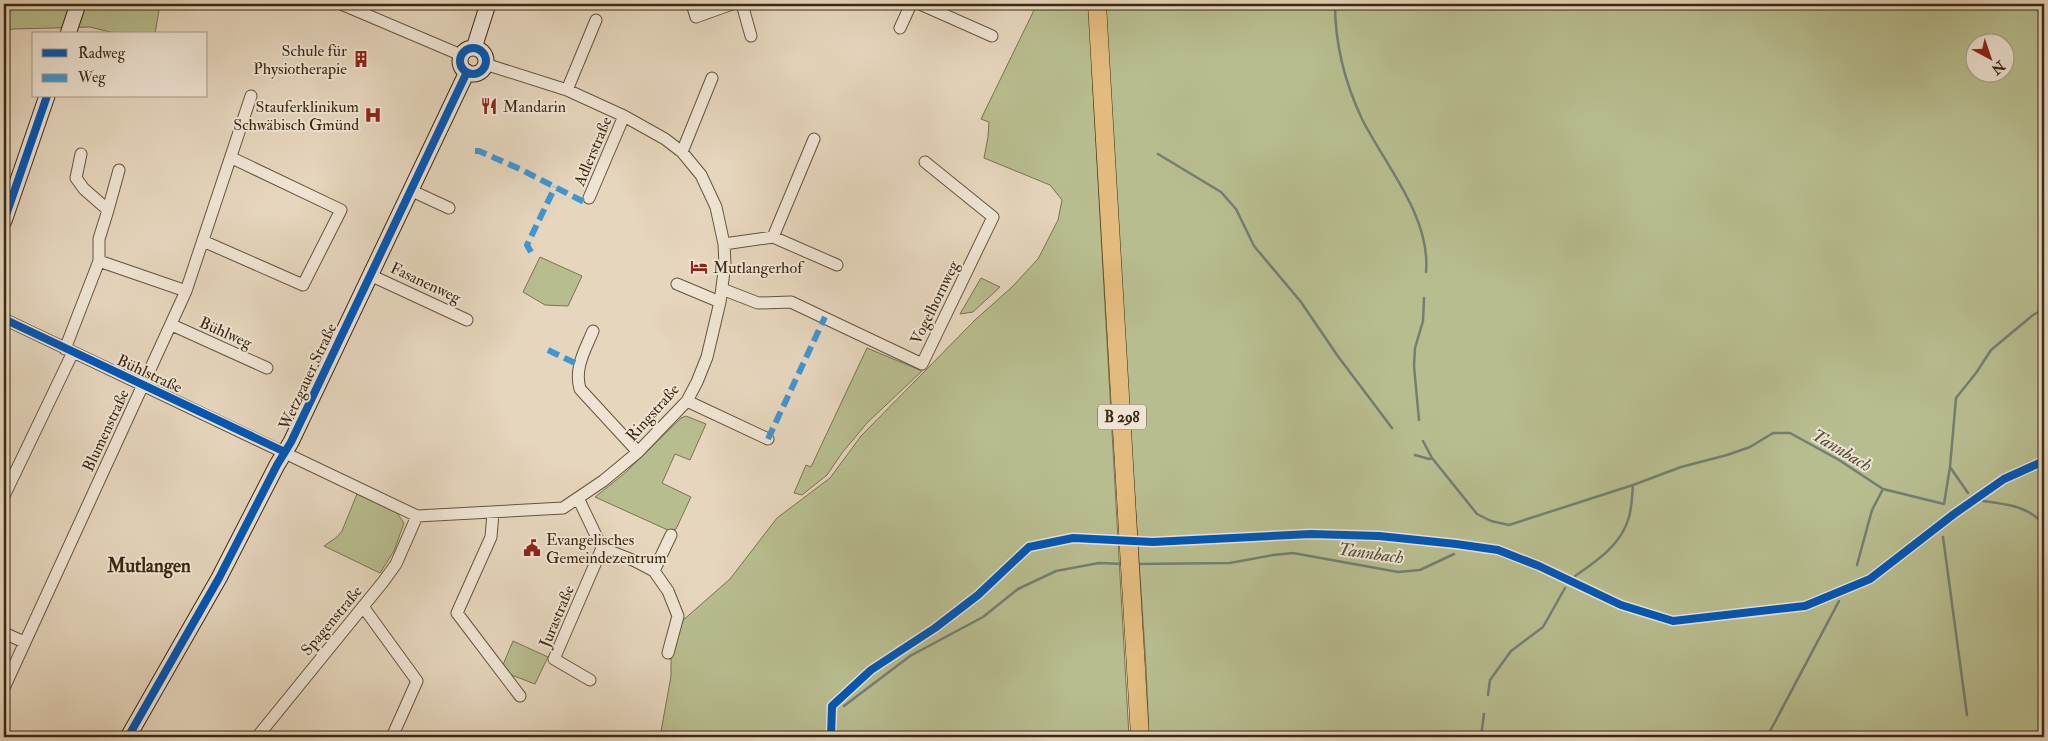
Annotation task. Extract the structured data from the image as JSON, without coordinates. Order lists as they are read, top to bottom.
{
  "streets": {
    "main road": ["B 298"],
    "street": [
      "Adlerstraße",
      "Fasanenweg",
      "Vogelhornweg",
      "Bühlweg",
      "Bühlstraße",
      "Wetzgauer Straße",
      "Ringstraße",
      "Blumenstraße",
      "Jurastraße",
      "Spagenstraße"
    ]
  },
  "crossings": [
    ["Adlerstraße", "Ringstraße"],
    ["Fasanenweg", "Wetzgauer Straße"],
    ["Vogelhornweg", "Ringstraße"],
    ["Bühlweg", "Blumenstraße"],
    ["Bühlstraße", "Wetzgauer Straße"],
    ["Bühlstraße", "Ringstraße"],
    ["Bühlstraße", "Blumenstraße"],
    ["Wetzgauer Straße", "Ringstraße"],
    ["Ringstraße", "Spagenstraße"]
  ],
  "districts": ["Mutlangen"],
  "water": ["Tannbach"],
  "places": {
    "building": ["Schule für Physiotherapie"],
    "restaurant": ["Mandarin"],
    "hospital": ["Stauferklinikum Schwäbisch Gmünd"],
    "hotel": ["Mutlangerhof"],
    "public building": ["Evangelisches Gemeindezentrum"]
  },
  "legend": ["Radweg", "Weg"],
  "north": "bottom right"
}
